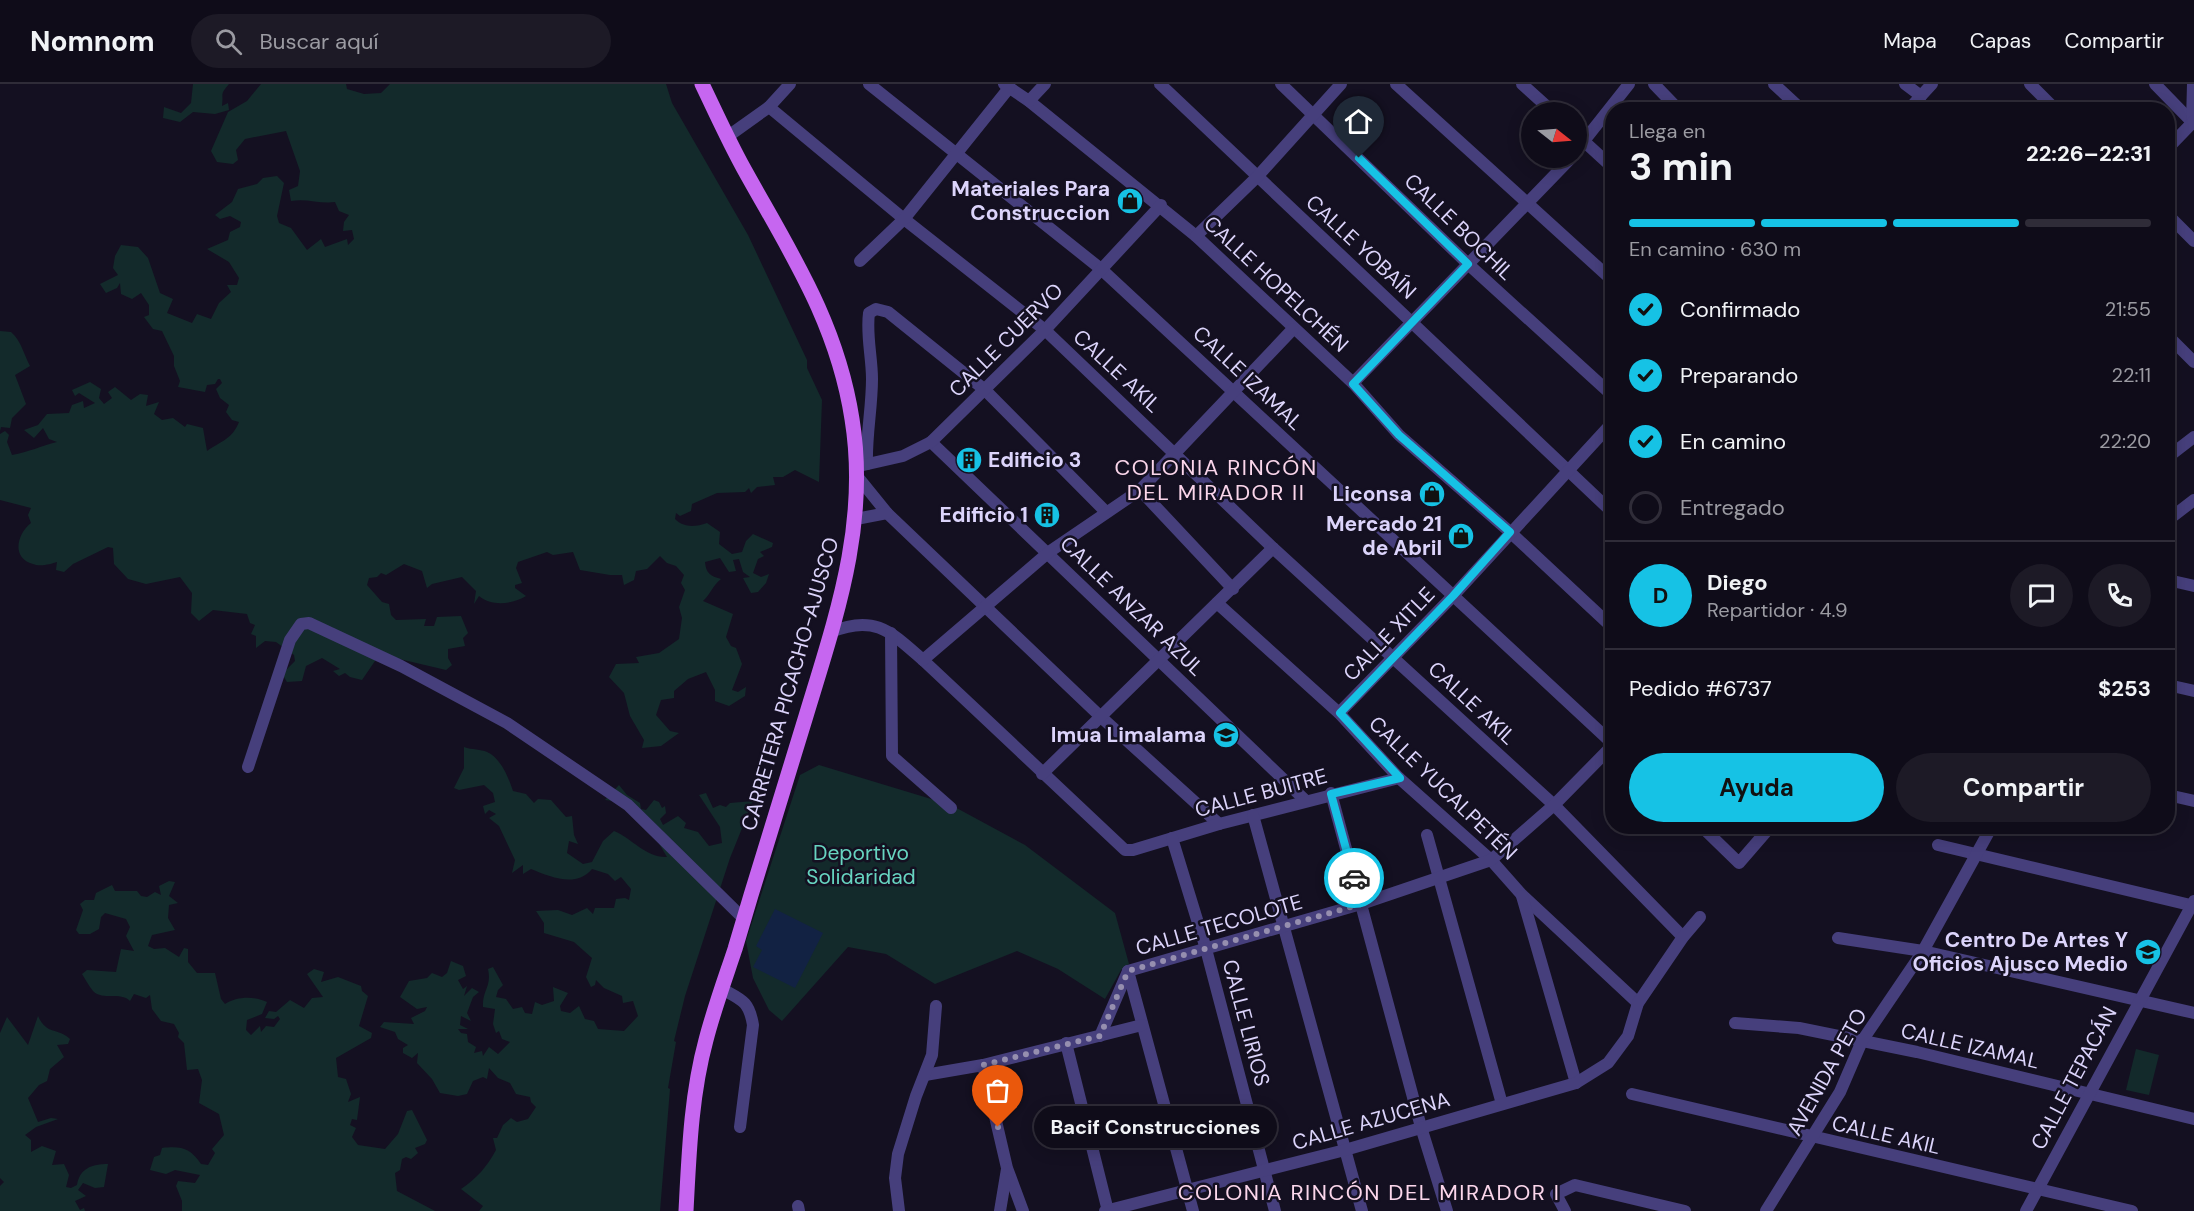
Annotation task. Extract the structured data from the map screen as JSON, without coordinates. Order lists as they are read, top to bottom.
{
  "streets": {
    "main road": ["CARRETERA PICACHO-AJUSCO"],
    "street": [
      "CALLE BOCHIL",
      "CALLE YOBAÍN",
      "CALLE HOPELCHÉN",
      "CALLE CUERVO",
      "CALLE AKIL",
      "CALLE IZAMAL",
      "CALLE ANZAR AZUL",
      "CALLE XITLE",
      "CALLE YUCALPETÉN",
      "CALLE BUITRE",
      "CALLE TECOLOTE",
      "CALLE LIRIOS",
      "AVENIDA PETO",
      "CALLE TEPACÁN",
      "CALLE AZUCENA"
    ]
  },
  "crossings": [
    ["CALLE YOBAÍN", "CALLE XITLE"],
    ["CALLE HOPELCHÉN", "CALLE CUERVO"],
    ["CALLE HOPELCHÉN", "CALLE XITLE"],
    ["CALLE CUERVO", "CALLE AKIL"],
    ["CALLE CUERVO", "CALLE IZAMAL"],
    ["CALLE CUERVO", "CALLE ANZAR AZUL"],
    ["CALLE CUERVO", "CARRETERA PICACHO-AJUSCO"],
    ["CALLE AKIL", "CALLE XITLE"],
    ["CALLE AKIL", "AVENIDA PETO"],
    ["CALLE AKIL", "CALLE TEPACÁN"],
    ["CALLE AKIL", "CALLE AZUCENA"],
    ["CALLE IZAMAL", "CALLE XITLE"],
    ["CALLE IZAMAL", "AVENIDA PETO"],
    ["CALLE IZAMAL", "CALLE TEPACÁN"],
    ["CALLE ANZAR AZUL", "CALLE BUITRE"],
    ["CALLE XITLE", "CALLE YUCALPETÉN"],
    ["CALLE YUCALPETÉN", "CALLE BUITRE"],
    ["CALLE YUCALPETÉN", "CALLE TECOLOTE"],
    ["CALLE YUCALPETÉN", "CALLE AZUCENA"],
    ["CALLE BUITRE", "CALLE LIRIOS"],
    ["CALLE TECOLOTE", "CALLE LIRIOS"],
    ["CALLE LIRIOS", "CALLE AZUCENA"]
  ],
  "districts": ["COLONIA RINCÓN DEL MIRADOR II", "COLONIA RINCÓN DEL MIRADOR I"],
  "parks": ["Deportivo Solidaridad"],
  "places": {
    "shop": ["Materiales Para Construccion", "Liconsa", "Mercado 21 de Abril"],
    "building": ["Edificio 3", "Edificio 1"],
    "school or university": ["Imua Limalama", "Centro De Artes Y Oficios Ajusco Medio"],
    "other": ["Bacif Construcciones"]
  },
  "north": "right",
  "page": {
    "header": "Nomnom",
    "search": "Buscar aquí",
    "nav": ["Mapa", "Capas", "Compartir"],
    "heading": ["3 min", "Llega en", "22:26–22:31"],
    "panel": [
      "Diego",
      "Repartidor · 4.9",
      "Pedido #6737",
      "$253"
    ],
    "bar": "En camino · 630 m",
    "list": [
      ["Confirmado", "21:55"],
      ["Preparando", "22:11"],
      ["En camino", "22:20"],
      "Entregado"
    ],
    "round": "D",
    "buttons": ["Ayuda", "Compartir"],
    "bubble": "Bacif Construcciones"
  }
}
